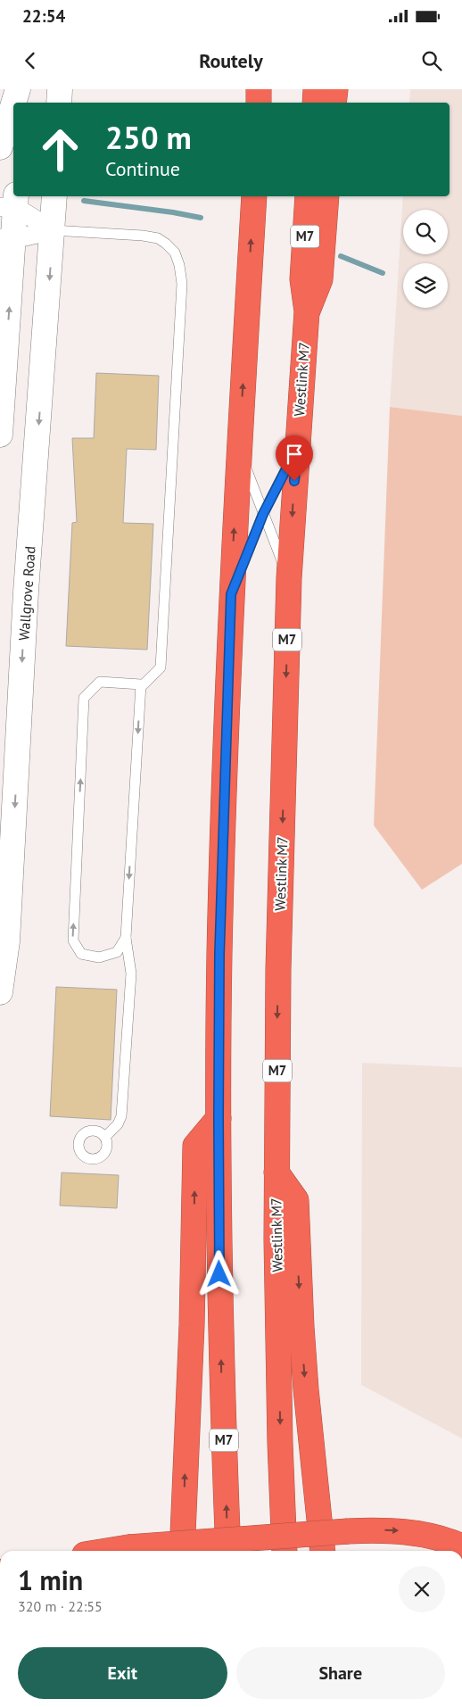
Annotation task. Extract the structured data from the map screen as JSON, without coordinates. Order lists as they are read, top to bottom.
{
  "streets": {
    "highway": ["M7", "Westlink M7"],
    "main road": ["Wallgrove Road"]
  },
  "one_way": ["Wallgrove Road"],
  "page": {
    "status": "22:54",
    "header": "Routely",
    "turn": ["250 m", "Continue"],
    "heading": ["1 min", "320 m · 22:55"],
    "buttons": ["Exit", "Share"]
  }
}
